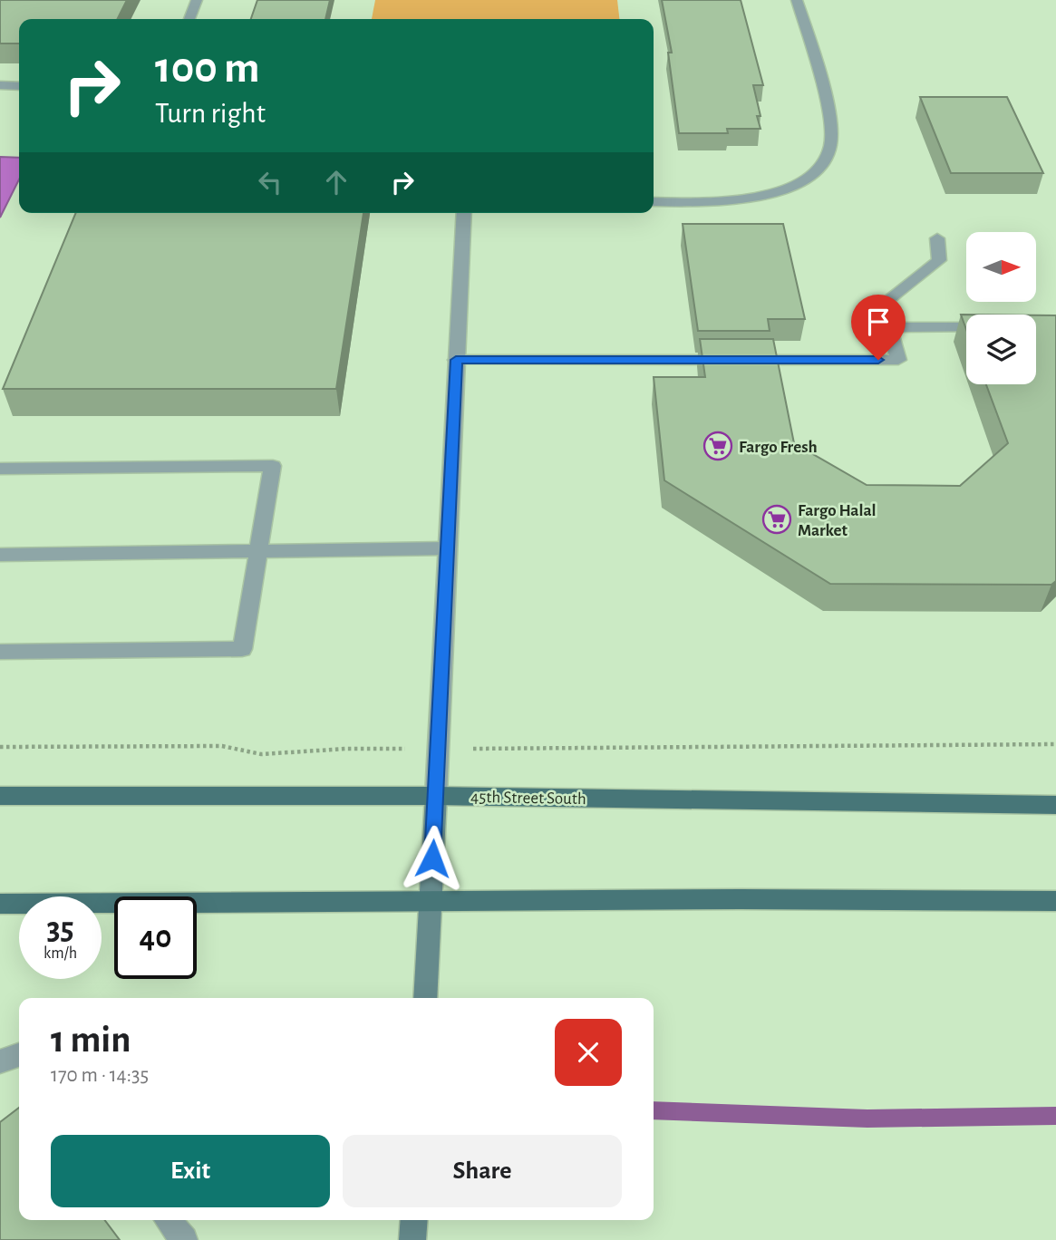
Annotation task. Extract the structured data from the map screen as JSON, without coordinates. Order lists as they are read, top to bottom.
{
  "streets": {
    "main road": ["45th Street South"]
  },
  "places": {
    "supermarket": ["Fargo Fresh", "Fargo Halal Market"]
  },
  "north": "right",
  "page": {
    "turn": ["100 m", "Turn right"],
    "speed": "35 km/h",
    "limit": "40",
    "heading": ["1 min", "170 m · 14:35"],
    "buttons": ["Exit", "Share"]
  }
}
